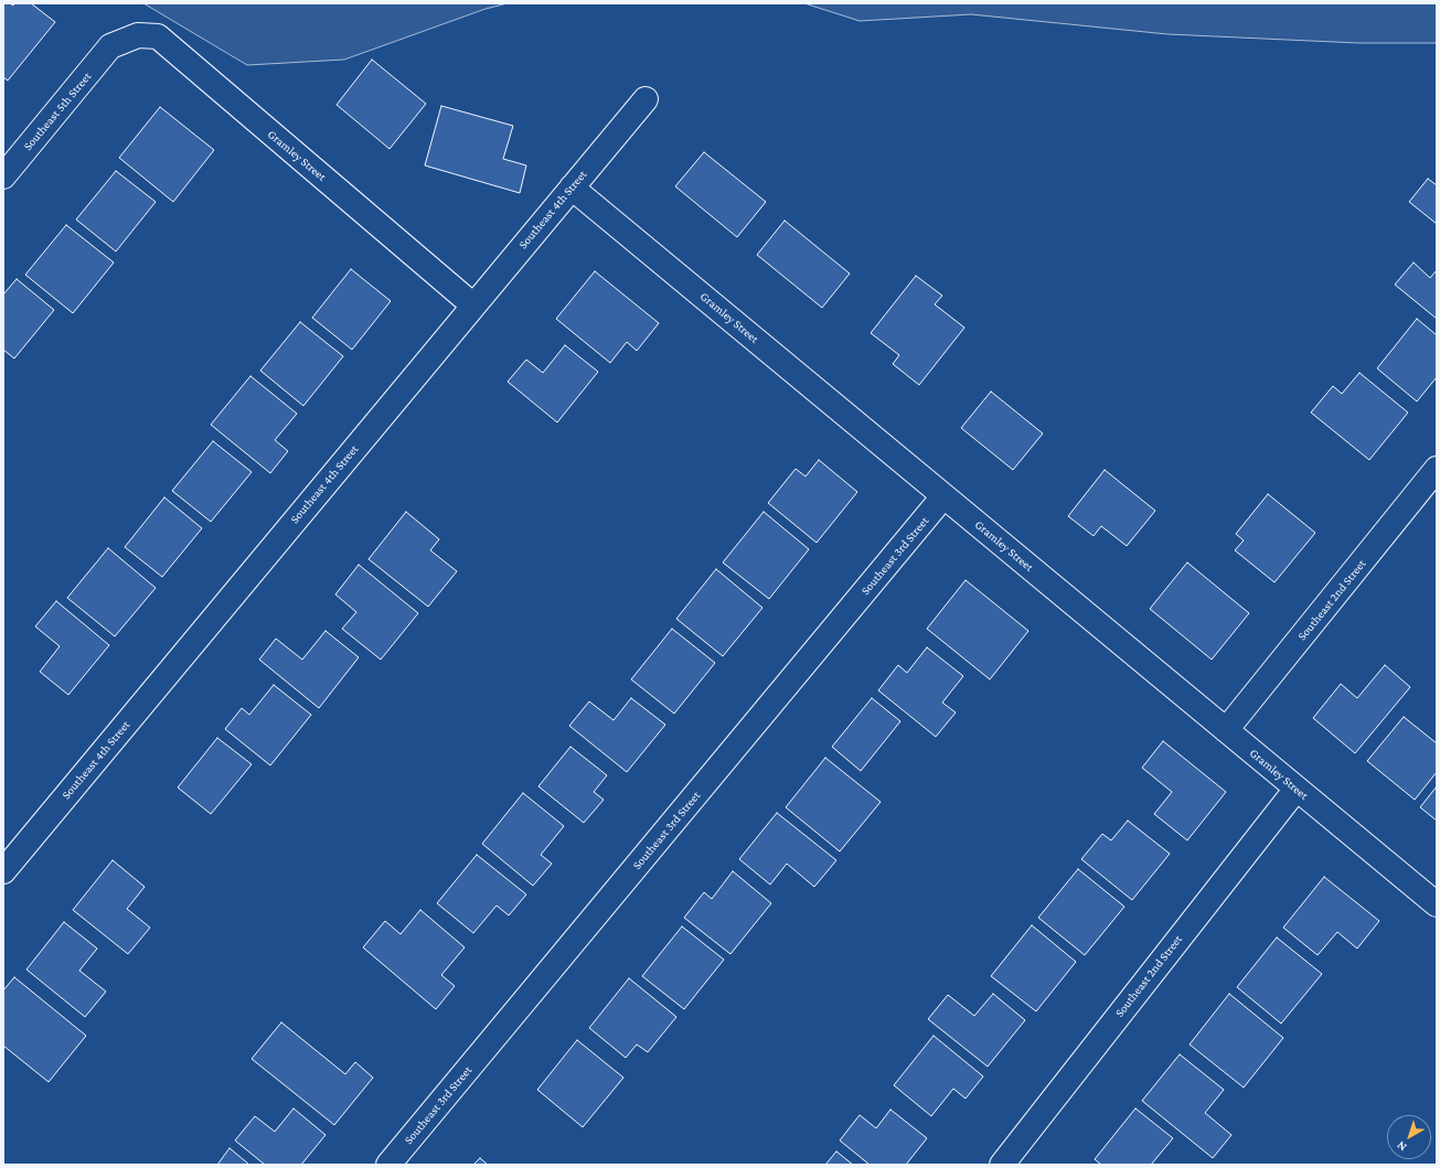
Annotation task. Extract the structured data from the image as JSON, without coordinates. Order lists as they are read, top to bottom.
{
  "streets": {
    "street": [
      "Southeast 5th Street",
      "Gramley Street",
      "Southeast 4th Street",
      "Southeast 3rd Street",
      "Southeast 2nd Street"
    ]
  },
  "crossings": [
    ["Southeast 5th Street", "Gramley Street"],
    ["Gramley Street", "Southeast 4th Street"],
    ["Gramley Street", "Southeast 3rd Street"],
    ["Gramley Street", "Southeast 2nd Street"]
  ],
  "north": "bottom left"
}
